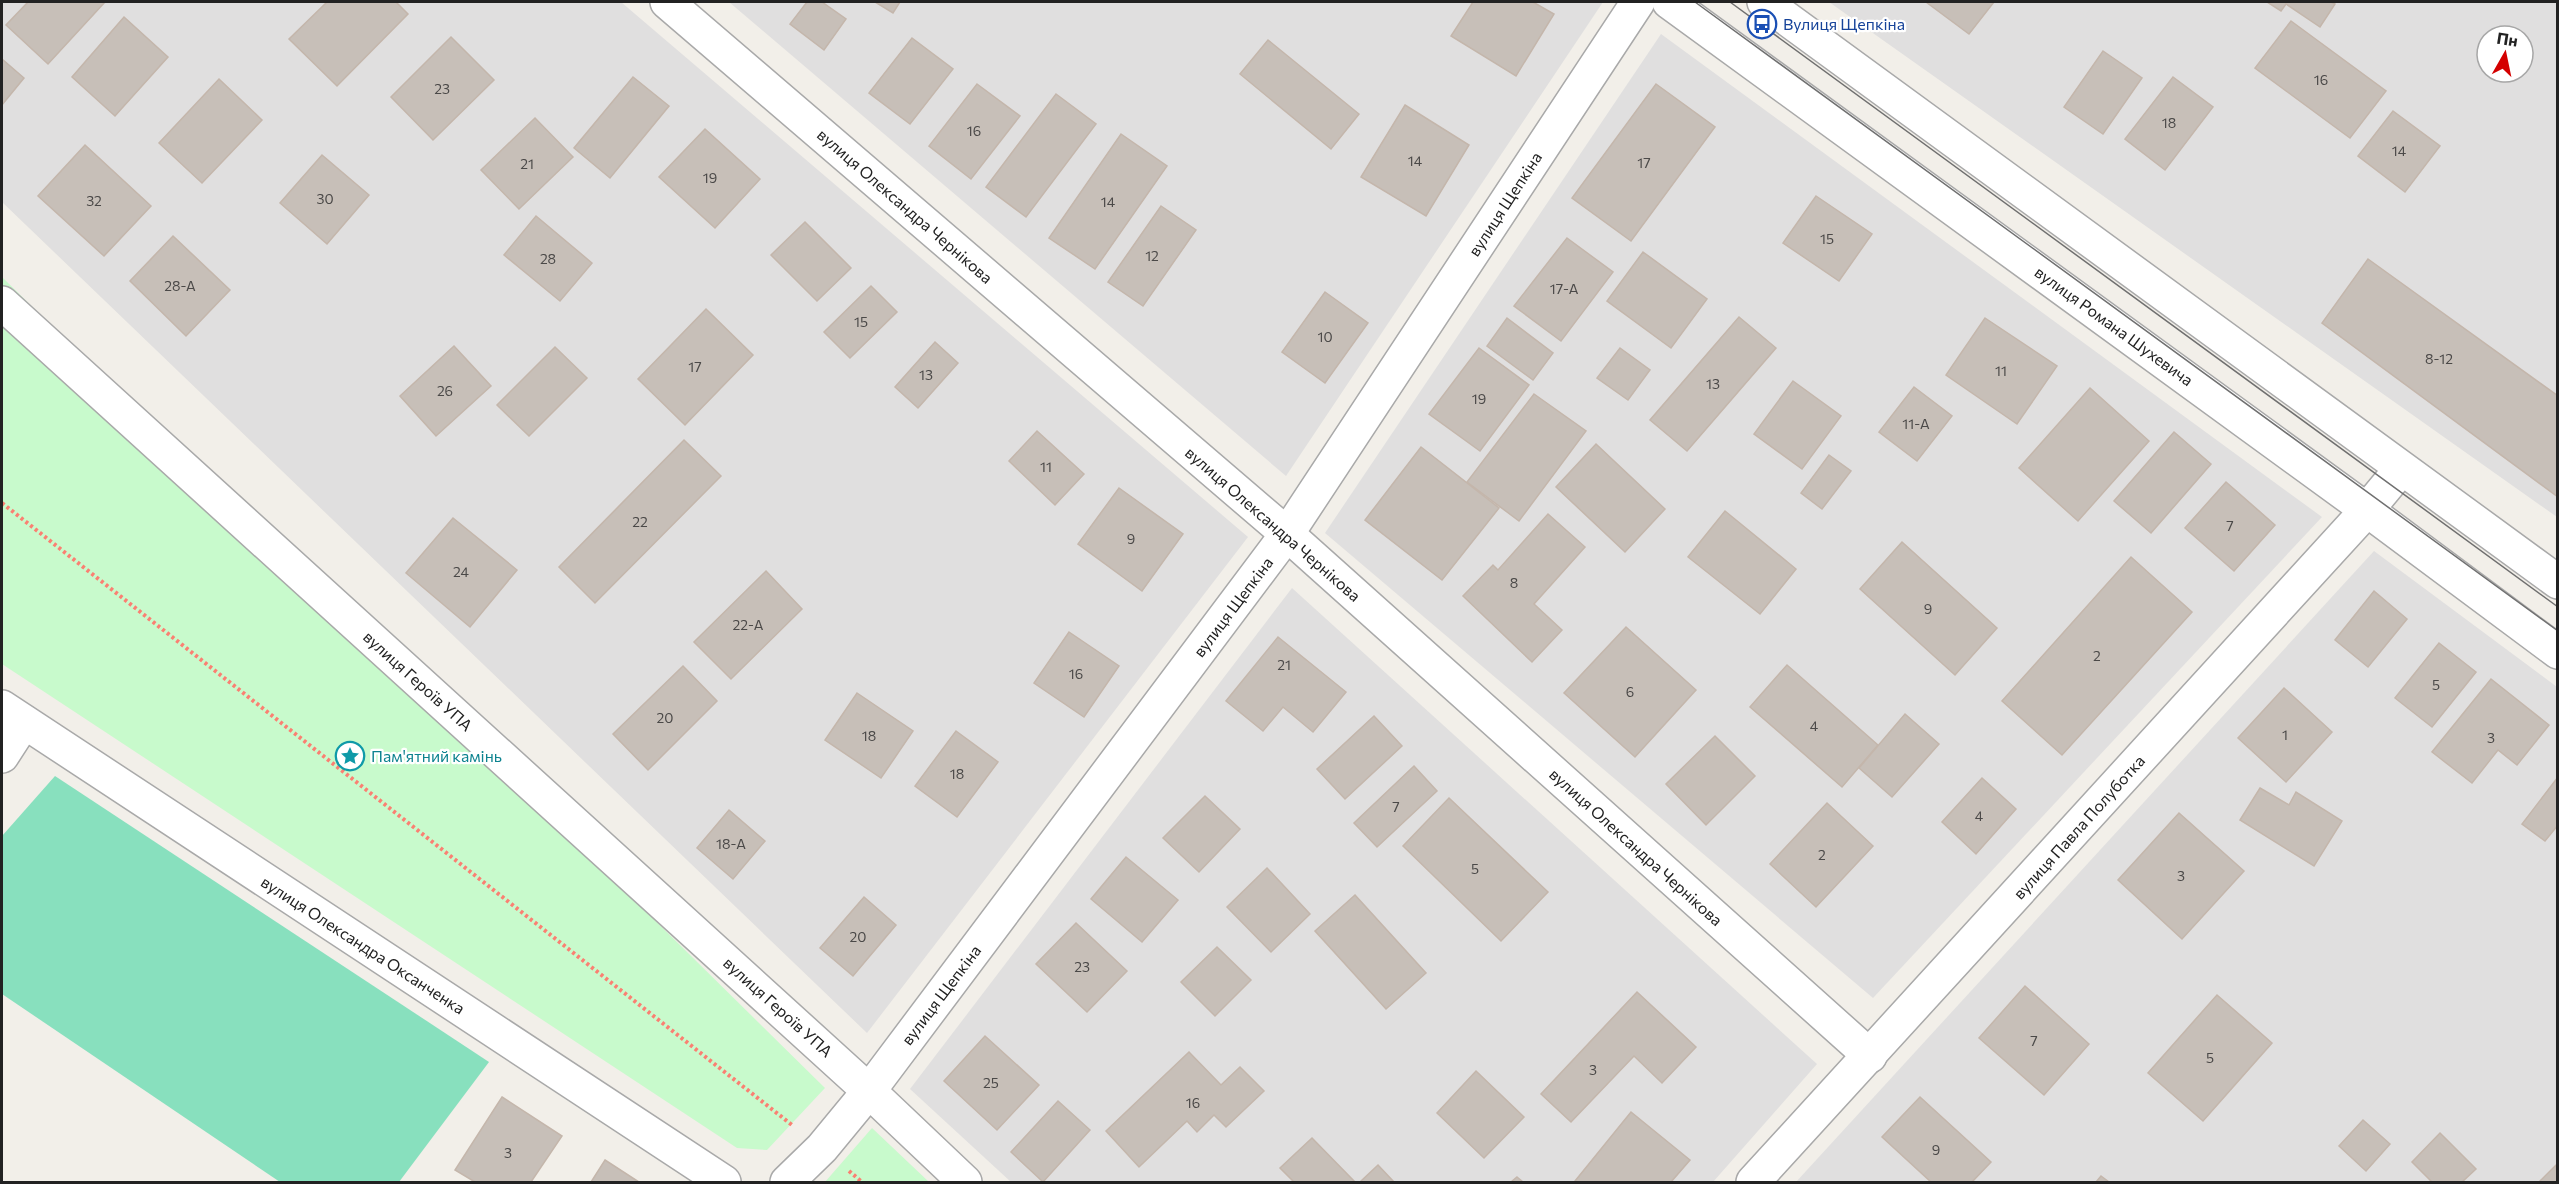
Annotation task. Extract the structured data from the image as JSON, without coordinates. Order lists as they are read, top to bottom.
{
  "streets": {
    "street": [
      "вулиця Щепкіна",
      "вулиця Олександра Чернікова",
      "вулиця Романа Шухевича",
      "вулиця Героїв УПА",
      "вулиця Павла Полуботка",
      "вулиця Олександра Оксанченка"
    ]
  },
  "crossings": [
    ["вулиця Щепкіна", "вулиця Олександра Чернікова"],
    ["вулиця Щепкіна", "вулиця Героїв УПА"],
    ["вулиця Олександра Чернікова", "вулиця Павла Полуботка"],
    ["вулиця Романа Шухевича", "вулиця Павла Полуботка"]
  ],
  "places": {
    "bus stop": ["Вулиця Щепкіна"],
    "place": ["Пам'ятний камінь"]
  },
  "house_numbers": [
    "16",
    "23",
    "18",
    "16",
    "14",
    "14",
    "17",
    "21",
    "19",
    "30",
    "32",
    "14",
    "15",
    "12",
    "28",
    "28-А",
    "17-А",
    "15",
    "10",
    "8-12",
    "17",
    "11",
    "13",
    "13",
    "26",
    "19",
    "11-А",
    "11",
    "22",
    "7",
    "9",
    "24",
    "8",
    "9",
    "22-А",
    "2",
    "21",
    "16",
    "5",
    "6",
    "20",
    "4",
    "1",
    "18",
    "3",
    "18",
    "7",
    "4",
    "18-А",
    "2",
    "5",
    "3",
    "20",
    "23",
    "7",
    "5",
    "3",
    "25",
    "16",
    "9",
    "3"
  ],
  "north": "top"
}
